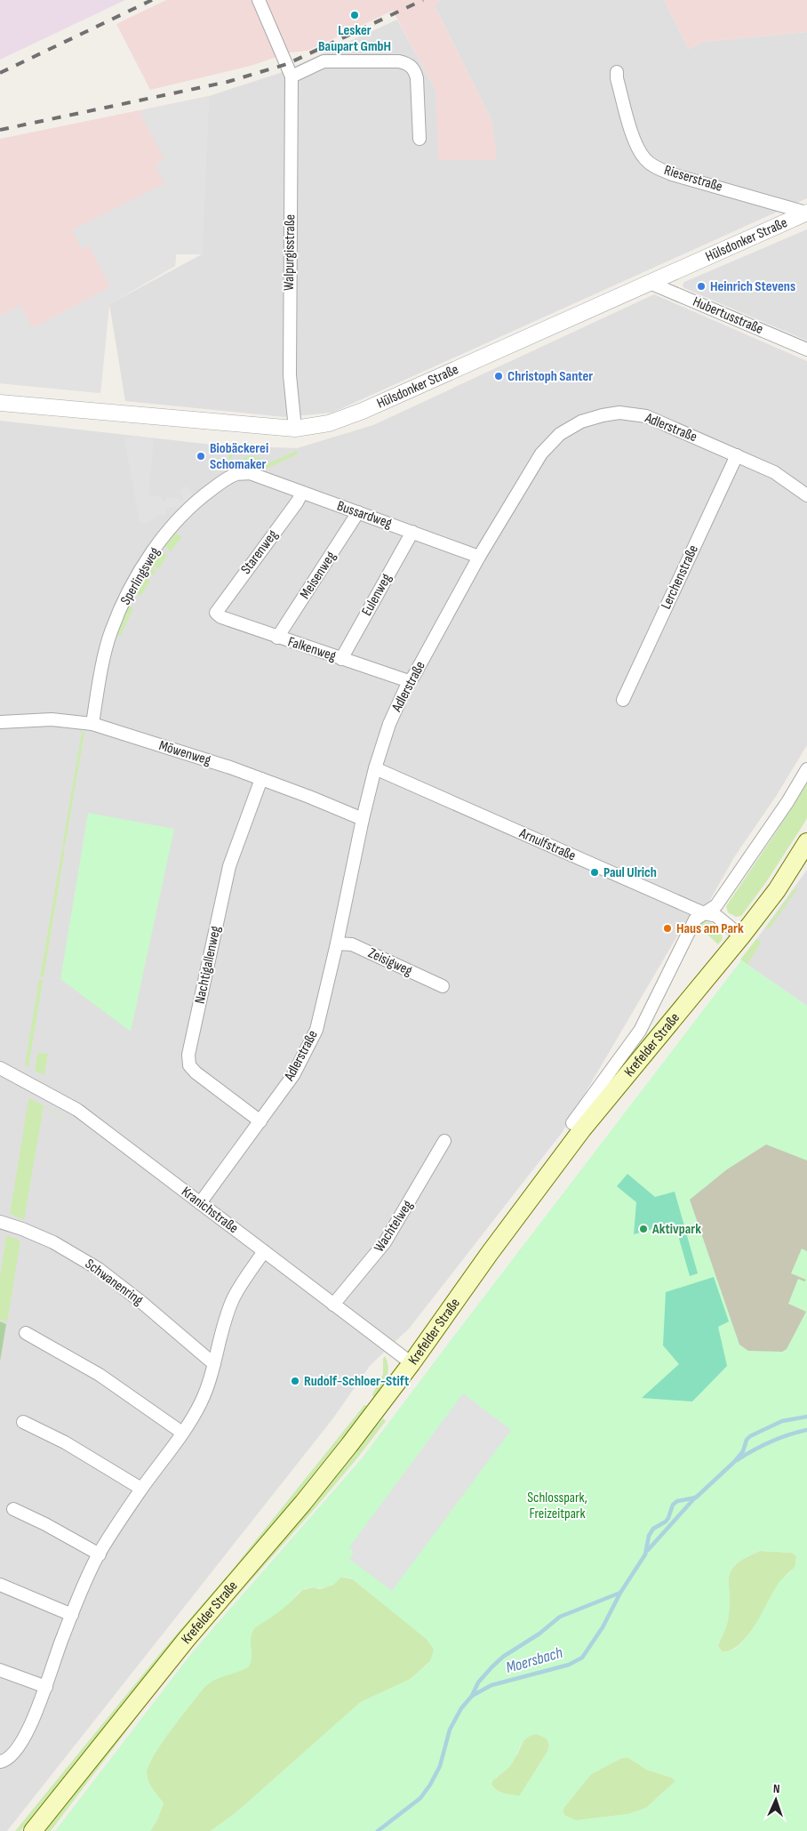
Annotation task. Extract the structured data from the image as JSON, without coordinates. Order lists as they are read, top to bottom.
{
  "streets": {
    "main road": ["Krefelder Straße"],
    "street": [
      "Rieserstraße",
      "Hülsdonker Straße",
      "Walpurgisstraße",
      "Hubertusstraße",
      "Adlerstraße",
      "Bussardweg",
      "Starenweg",
      "Meisenweg",
      "Sperlingsweg",
      "Lerchenstraße",
      "Eulenweg",
      "Falkenweg",
      "Möwenweg",
      "Arnulfstraße",
      "Zeisigweg",
      "Nachtigallenweg",
      "Kranichstraße",
      "Wachtelweg",
      "Schwanenring"
    ]
  },
  "crossings": [
    ["Rieserstraße", "Hülsdonker Straße"],
    ["Hülsdonker Straße", "Walpurgisstraße"],
    ["Hülsdonker Straße", "Hubertusstraße"],
    ["Adlerstraße", "Bussardweg"],
    ["Adlerstraße", "Lerchenstraße"],
    ["Adlerstraße", "Falkenweg"],
    ["Adlerstraße", "Möwenweg"],
    ["Adlerstraße", "Arnulfstraße"],
    ["Adlerstraße", "Zeisigweg"],
    ["Adlerstraße", "Nachtigallenweg"],
    ["Adlerstraße", "Kranichstraße"],
    ["Bussardweg", "Starenweg"],
    ["Bussardweg", "Meisenweg"],
    ["Bussardweg", "Sperlingsweg"],
    ["Bussardweg", "Eulenweg"],
    ["Starenweg", "Falkenweg"],
    ["Meisenweg", "Falkenweg"],
    ["Sperlingsweg", "Möwenweg"],
    ["Eulenweg", "Falkenweg"],
    ["Möwenweg", "Nachtigallenweg"],
    ["Arnulfstraße", "Krefelder Straße"],
    ["Krefelder Straße", "Kranichstraße"],
    ["Kranichstraße", "Wachtelweg"]
  ],
  "water": ["Moersbach"],
  "parks": ["Schlosspark, Freizeitpark"],
  "places": [
    "Lesker Baupart GmbH",
    "Heinrich Stevens",
    "Christoph Santer",
    "Biobäckerei Schomaker",
    "Paul Ulrich",
    "Haus am Park",
    "Aktivpark",
    "Rudolf-Schloer-Stift"
  ],
  "north": "top"
}
